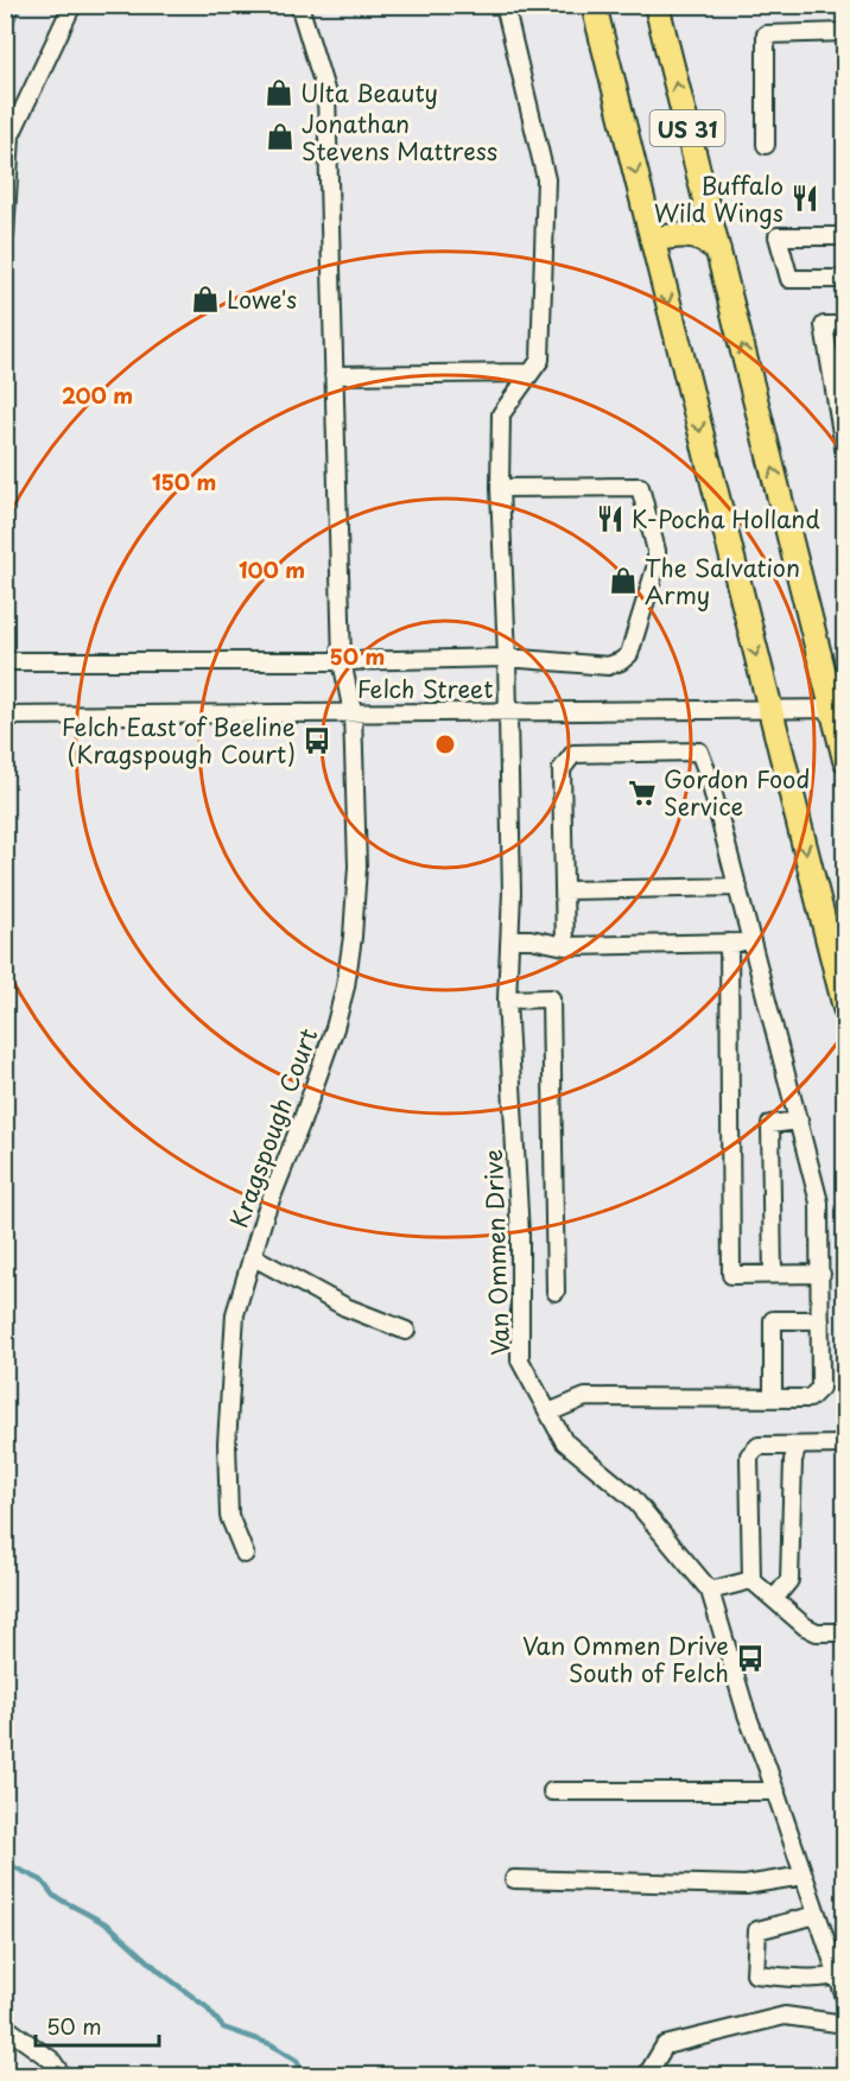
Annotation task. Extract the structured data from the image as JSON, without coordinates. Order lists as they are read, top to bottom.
{
  "streets": {
    "highway": ["US 31"],
    "street": ["Felch Street", "Kragspough Court", "Van Ommen Drive"]
  },
  "crossings": [
    ["US 31", "Felch Street"],
    ["Felch Street", "Kragspough Court"],
    ["Felch Street", "Van Ommen Drive"]
  ],
  "places": {
    "shop": [
      "Ulta Beauty",
      "Jonathan Stevens Mattress",
      "Lowe's",
      "The Salvation Army"
    ],
    "restaurant": ["Buffalo Wild Wings", "K-Pocha Holland"],
    "bus stop": ["Felch East of Beeline (Kragspough Court)", "Van Ommen Drive South of Felch"],
    "supermarket": ["Gordon Food Service"]
  },
  "scale_bar": "50 m",
  "rings": [
    "200 m",
    "150 m",
    "100 m",
    "50 m"
  ]
}
